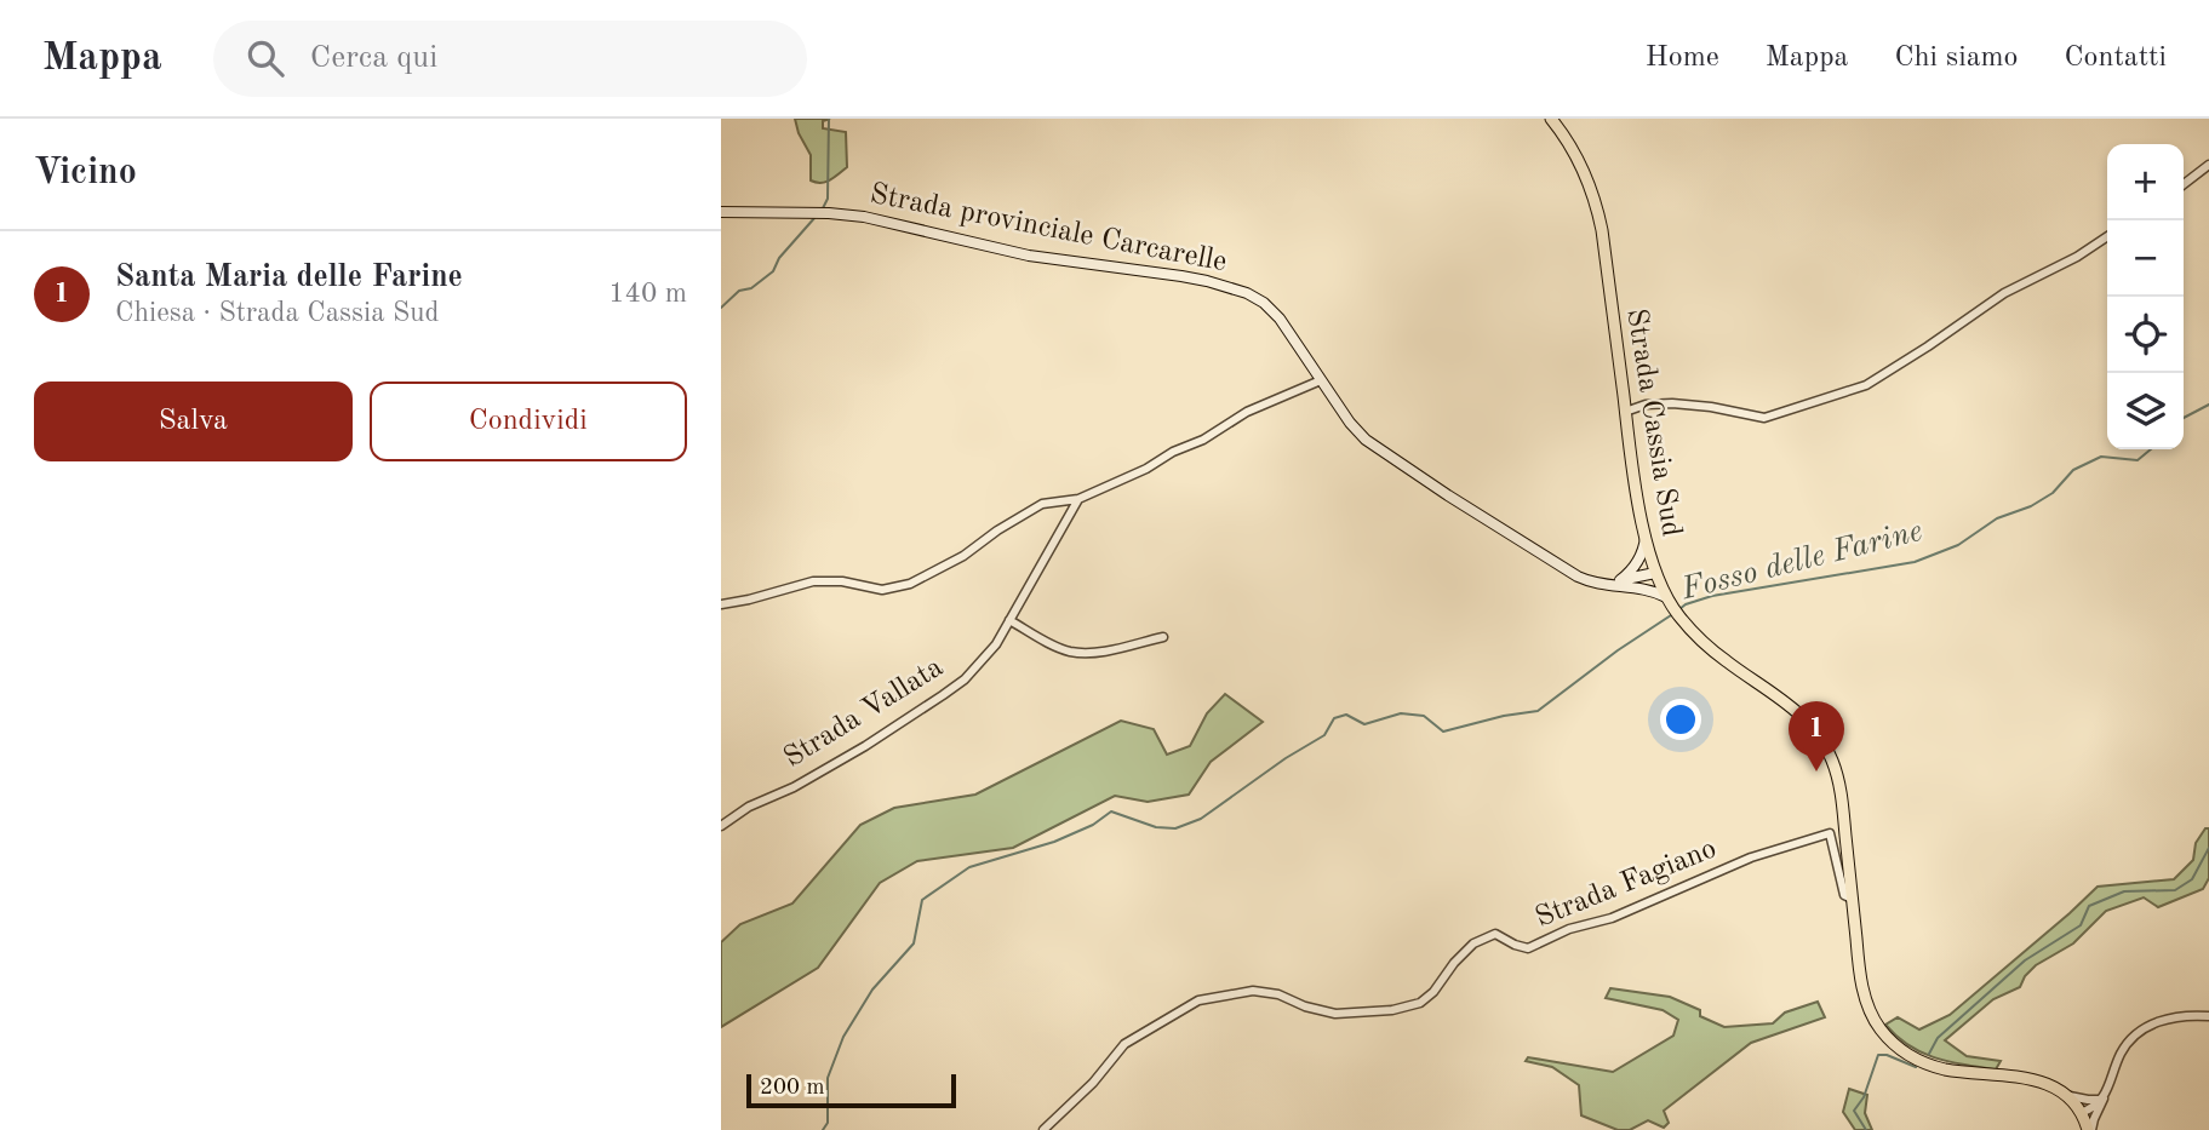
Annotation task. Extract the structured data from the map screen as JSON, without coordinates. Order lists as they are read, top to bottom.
{
  "streets": {
    "main road": ["Strada provinciale Carcarelle", "Strada Cassia Sud"],
    "street": ["Strada Vallata", "Strada Fagiano"]
  },
  "crossings": [
    ["Strada Cassia Sud", "Strada Fagiano"]
  ],
  "water": ["Fosso delle Farine"],
  "scale_bar": "200 m",
  "page": {
    "header": "Mappa",
    "search": "Cerca qui",
    "nav": [
      "Home",
      "Mappa",
      "Chi siamo",
      "Contatti"
    ],
    "heading": "Vicino",
    "map_buttons": ["+", "−"],
    "list": [
      {
        "mark": "1",
        "name": "Santa Maria delle Farine",
        "note": "Chiesa · Strada Cassia Sud",
        "value": "140 m"
      }
    ],
    "buttons": ["Salva", "Condividi"],
    "pins": "1",
    "scale": "200 m"
  }
}
